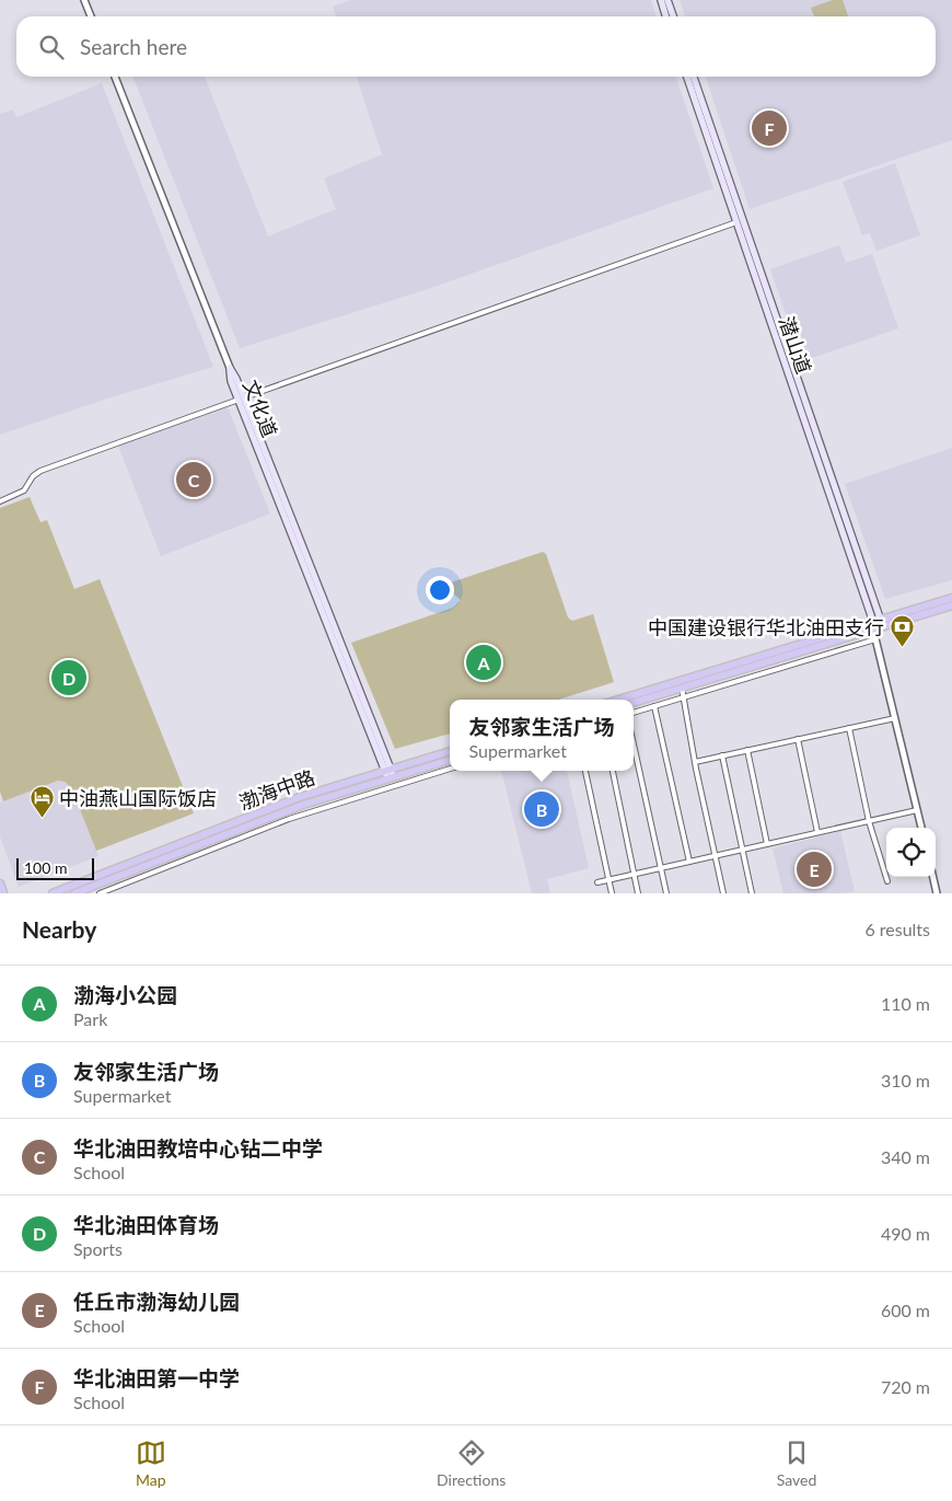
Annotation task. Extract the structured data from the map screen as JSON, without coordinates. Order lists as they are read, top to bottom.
{
  "streets": {
    "main road": ["潜山道", "文化道", "渤海中路"]
  },
  "crossings": [
    ["文化道", "渤海中路"]
  ],
  "places": {
    "bank": ["中国建设银行华北油田支行"],
    "hotel": ["中油燕山国际饭店"]
  },
  "scale_bar": "100 m",
  "page": {
    "search": "Search here",
    "pins": [
      "F",
      "C",
      "A",
      "D",
      "B",
      "E"
    ],
    "popup": ["友邻家生活广场", "Supermarket"],
    "scale": "100 m",
    "heading": ["Nearby", "6 results"],
    "list": [
      {
        "mark": "A",
        "name": "渤海小公园",
        "note": "Park",
        "value": "110 m"
      },
      {
        "mark": "B",
        "name": "友邻家生活广场",
        "note": "Supermarket",
        "value": "310 m"
      },
      {
        "mark": "C",
        "name": "华北油田教培中心钻二中学",
        "note": "School",
        "value": "340 m"
      },
      {
        "mark": "D",
        "name": "华北油田体育场",
        "note": "Sports",
        "value": "490 m"
      },
      {
        "mark": "E",
        "name": "任丘市渤海幼儿园",
        "note": "School",
        "value": "600 m"
      },
      {
        "mark": "F",
        "name": "华北油田第一中学",
        "note": "School",
        "value": "720 m"
      }
    ],
    "nav": ["Map", "Directions", "Saved"]
  }
}
